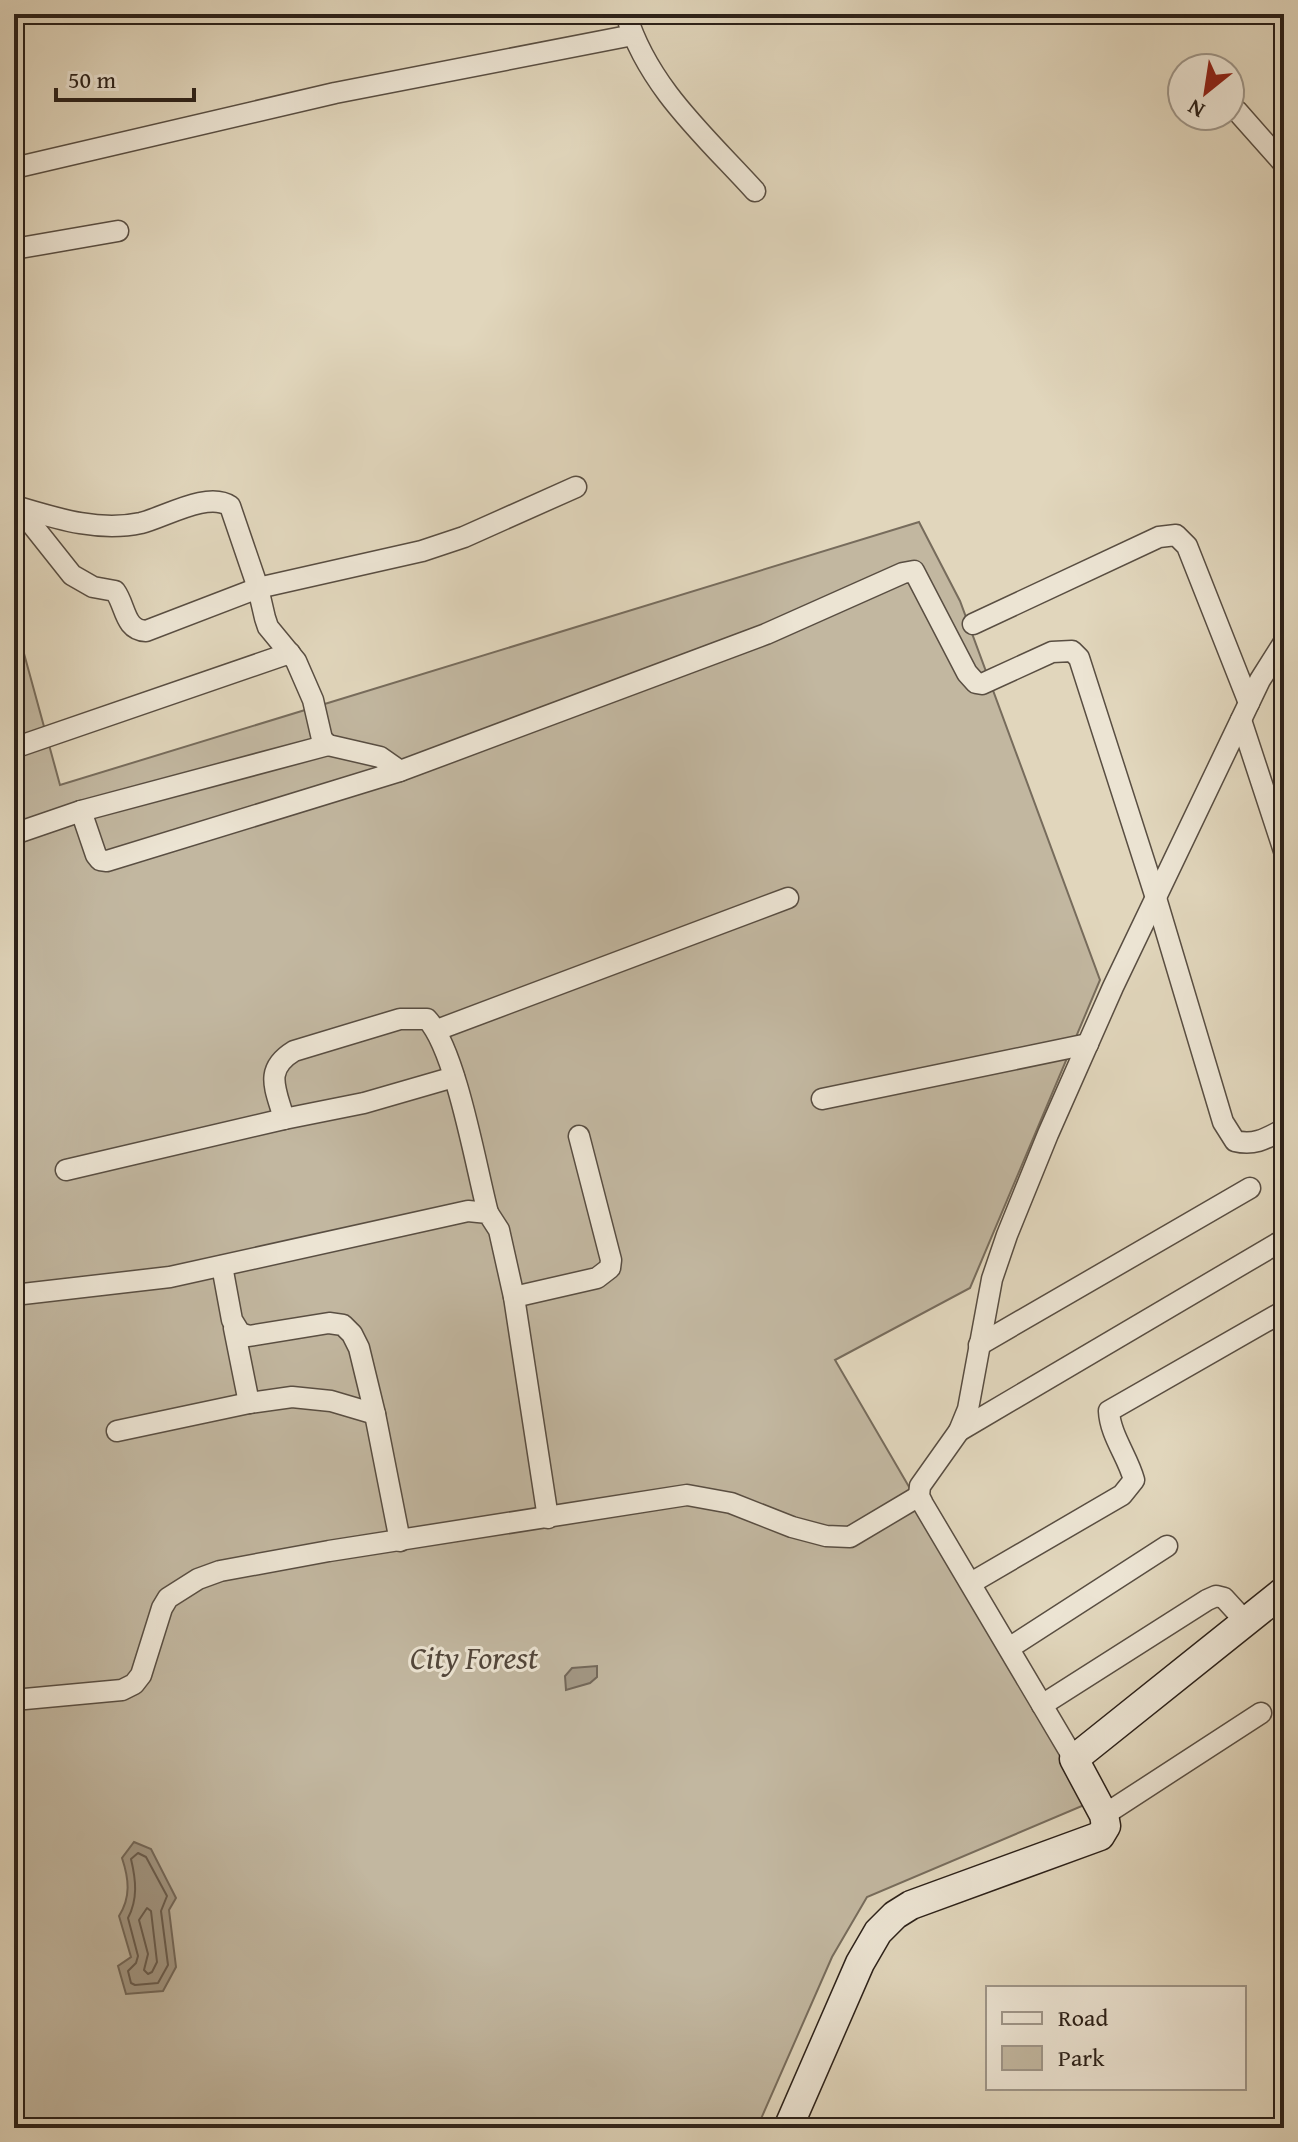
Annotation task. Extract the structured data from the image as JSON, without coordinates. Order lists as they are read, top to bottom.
{
  "parks": ["City Forest"],
  "legend": ["Road", "Park"],
  "scale_bar": "50 m",
  "north": "bottom left"
}
